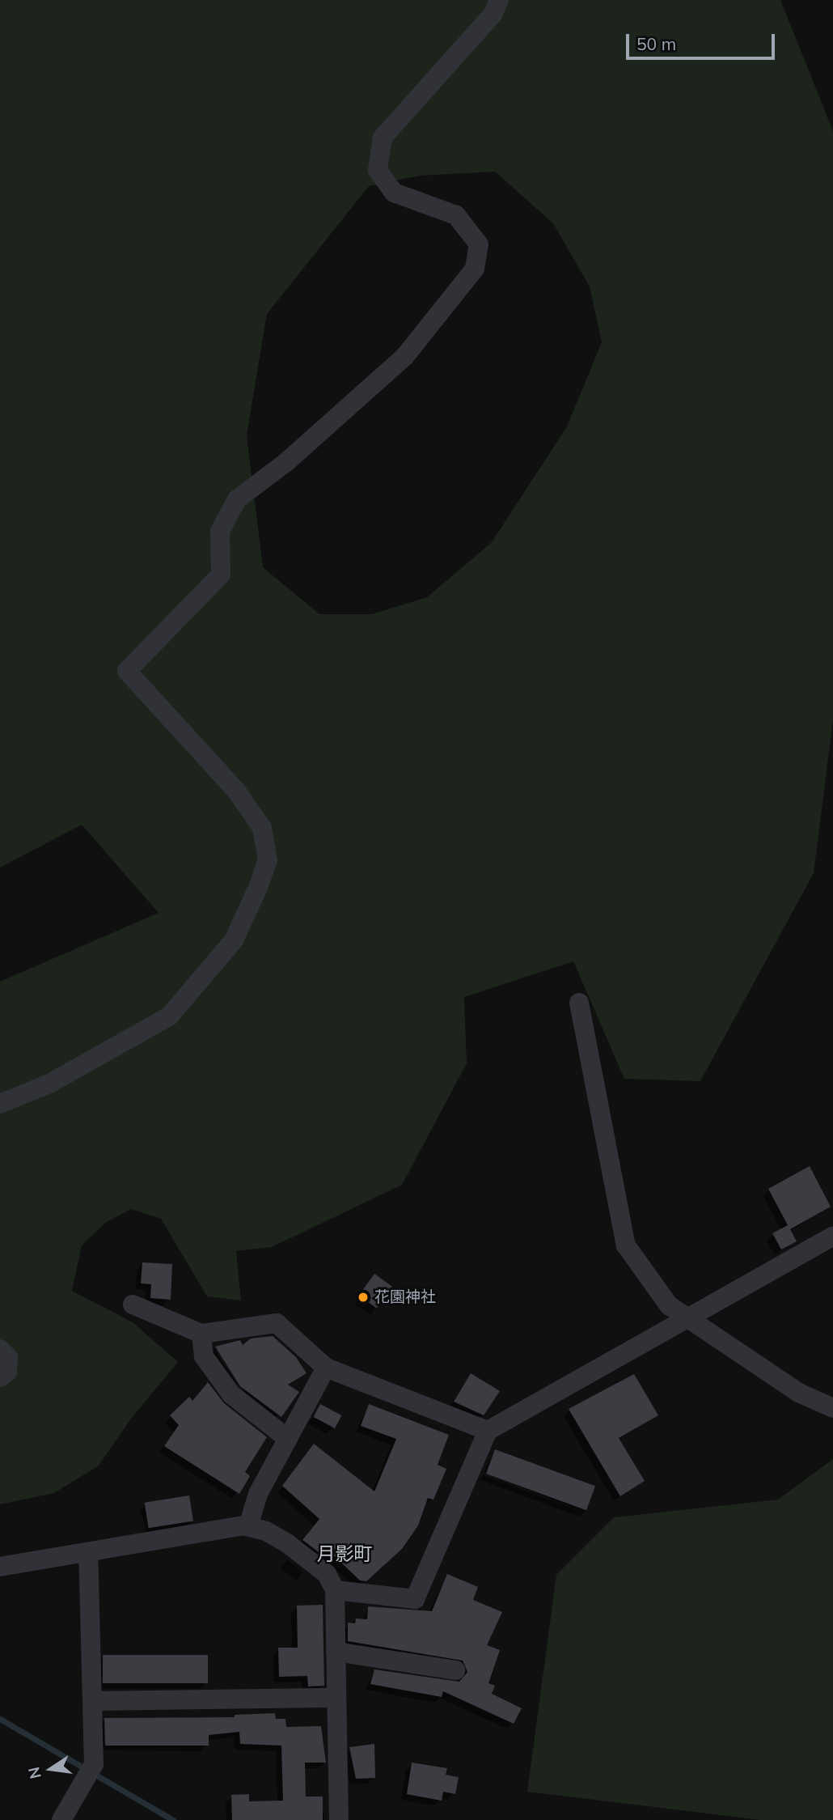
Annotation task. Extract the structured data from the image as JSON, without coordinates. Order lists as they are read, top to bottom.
{
  "districts": ["月影町"],
  "places": ["花園神社"],
  "scale_bar": "50 m",
  "north": "left"
}
